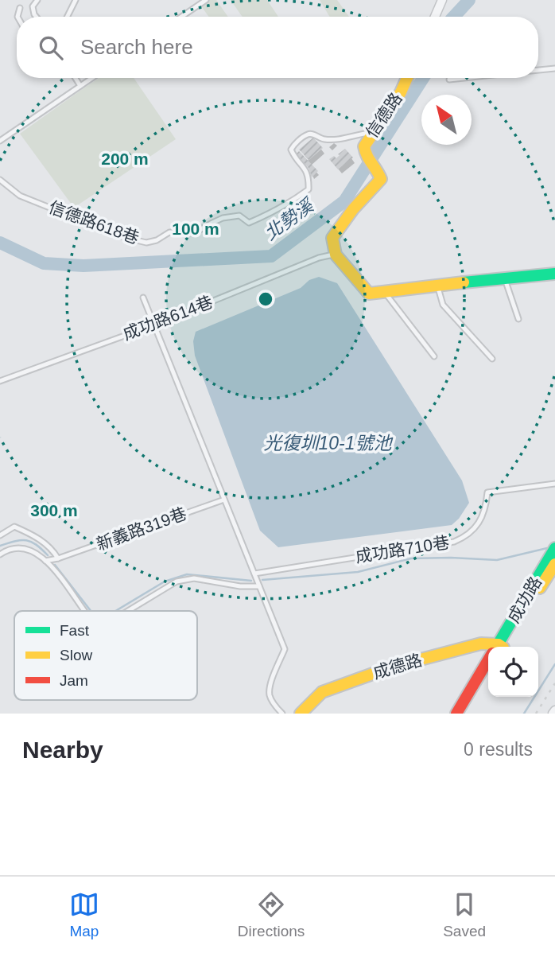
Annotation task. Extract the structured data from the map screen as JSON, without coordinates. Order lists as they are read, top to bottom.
{
  "streets": {
    "street": ["信德路", "成功路", "成德路"],
    "lane": [
      "信德路618巷",
      "成功路614巷",
      "新義路319巷",
      "成功路710巷"
    ]
  },
  "crossings": [
    ["信德路", "信德路618巷"],
    ["信德路", "成功路614巷"]
  ],
  "water": ["北勢溪", "光復圳10-1號池"],
  "legend": ["Fast", "Slow", "Jam"],
  "north": "top left",
  "page": {
    "search": "Search here",
    "heading": ["Nearby", "0 results"],
    "nav": ["Map", "Directions", "Saved"]
  },
  "rings": ["200 m", "100 m", "300 m"]
}
